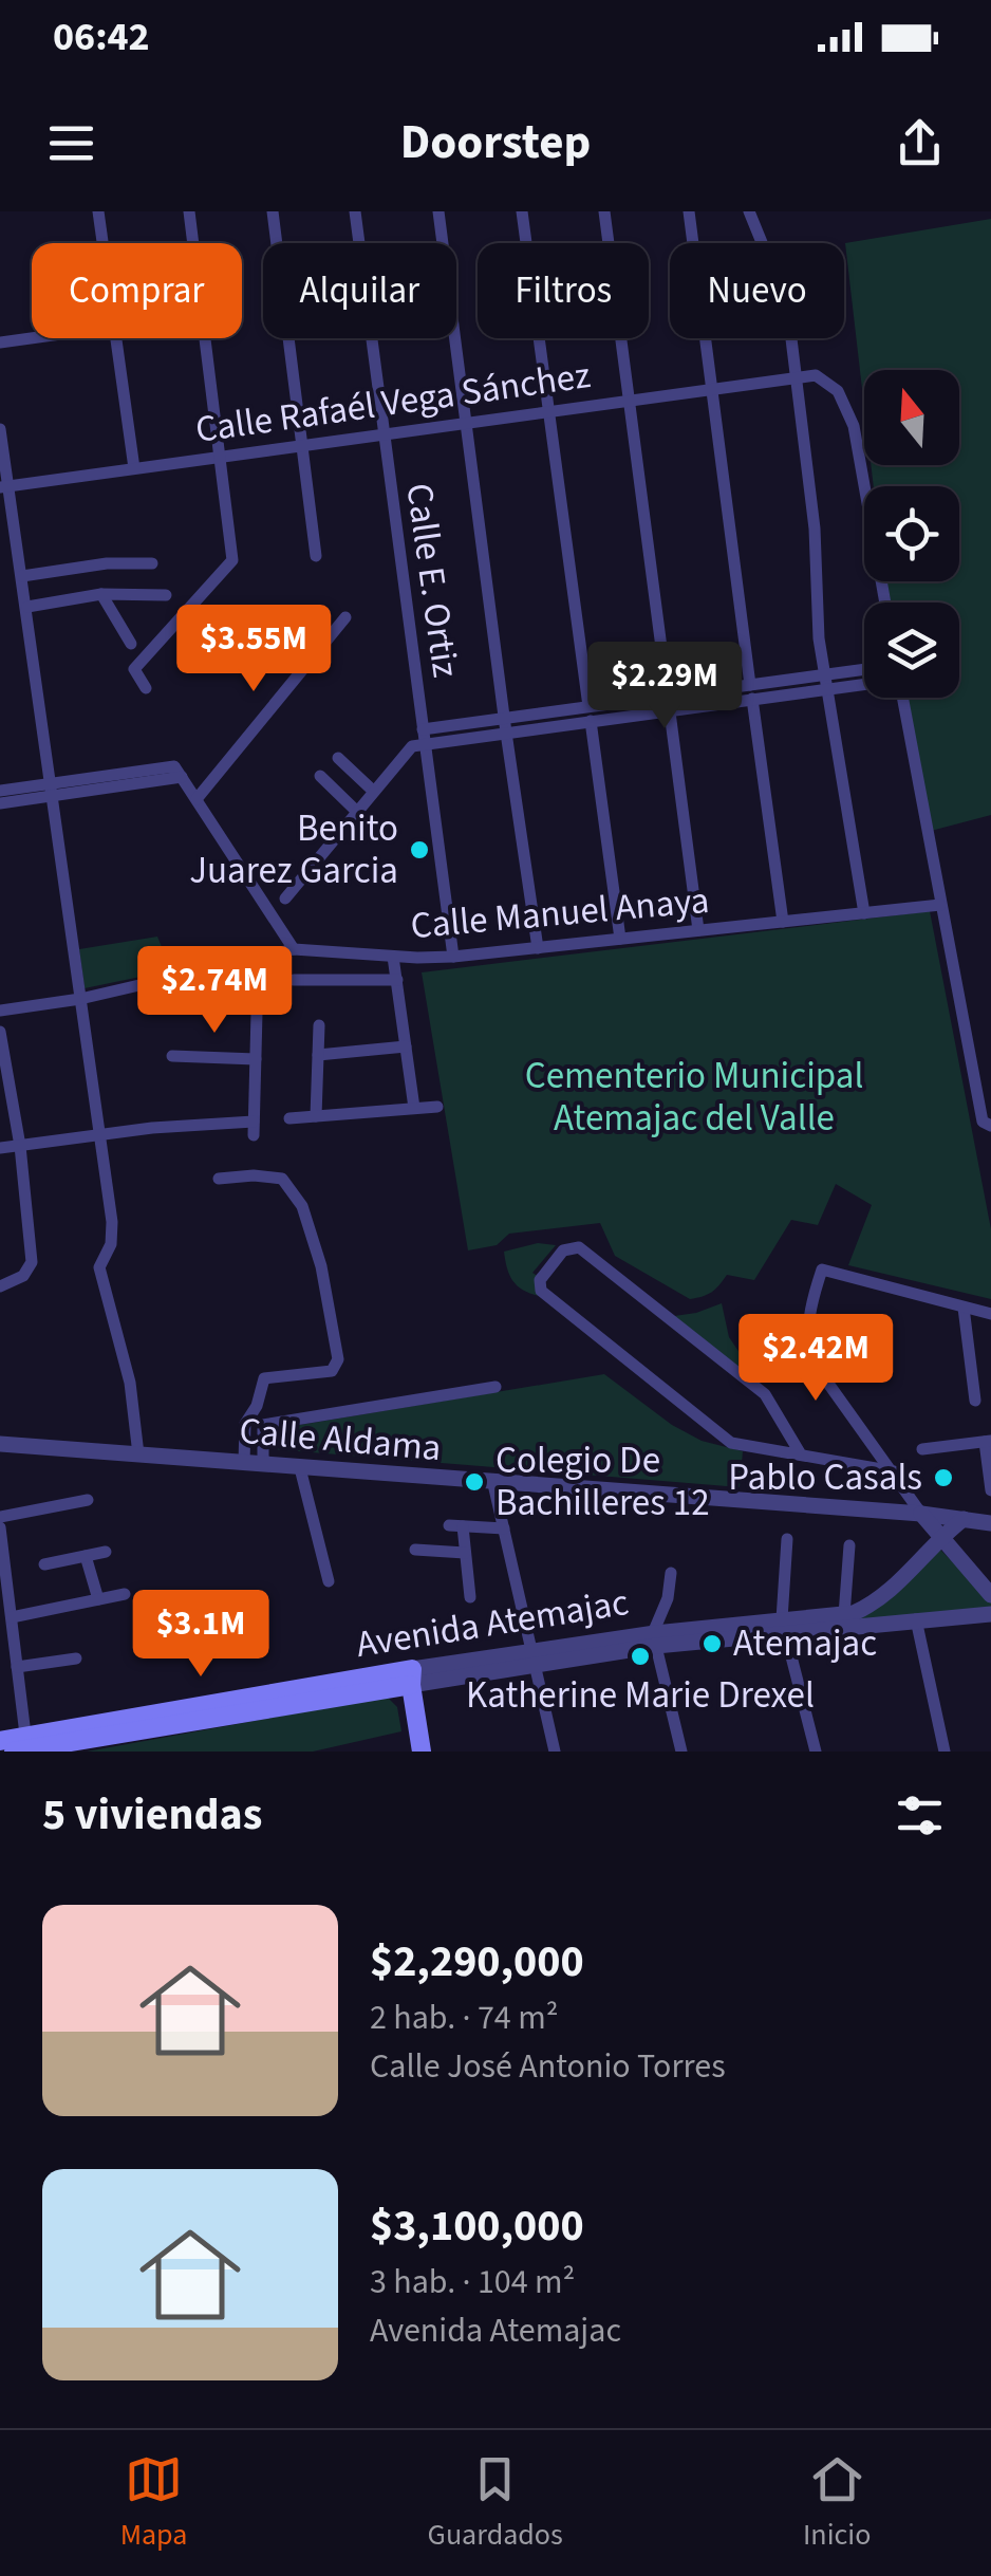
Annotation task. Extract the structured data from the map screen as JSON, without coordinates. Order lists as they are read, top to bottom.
{
  "streets": {
    "main road": ["Avenida Atemajac"],
    "street": [
      "Calle Rafaél Vega Sánchez",
      "Calle E. Ortiz",
      "Calle Manuel Anaya",
      "Calle Aldama"
    ]
  },
  "crossings": [
    ["Calle Rafaél Vega Sánchez", "Calle E. Ortiz"],
    ["Calle E. Ortiz", "Calle Manuel Anaya"],
    ["Calle Aldama", "Avenida Atemajac"]
  ],
  "parks": ["Cementerio Municipal Atemajac del Valle"],
  "places": [
    "Benito Juarez Garcia",
    "Pablo Casals",
    "Colegio De Bachilleres 12",
    "Atemajac",
    "Katherine Marie Drexel"
  ],
  "north": "top",
  "page": {
    "status": "06:42",
    "header": "Doorstep",
    "chip": [
      "Comprar",
      "Alquilar",
      "Filtros",
      "Nuevo"
    ],
    "price": [
      "$3.55M",
      "$2.29M",
      "$2.74M",
      "$2.42M",
      "$3.1M"
    ],
    "heading": "5 viviendas",
    "list": [
      {
        "name": "$2,290,000",
        "note": "2 hab. · 74 m² · Calle José Antonio Torres"
      },
      {
        "name": "$3,100,000",
        "note": "3 hab. · 104 m² · Avenida Atemajac"
      }
    ],
    "tabs": ["Mapa", "Guardados", "Inicio"]
  }
}
